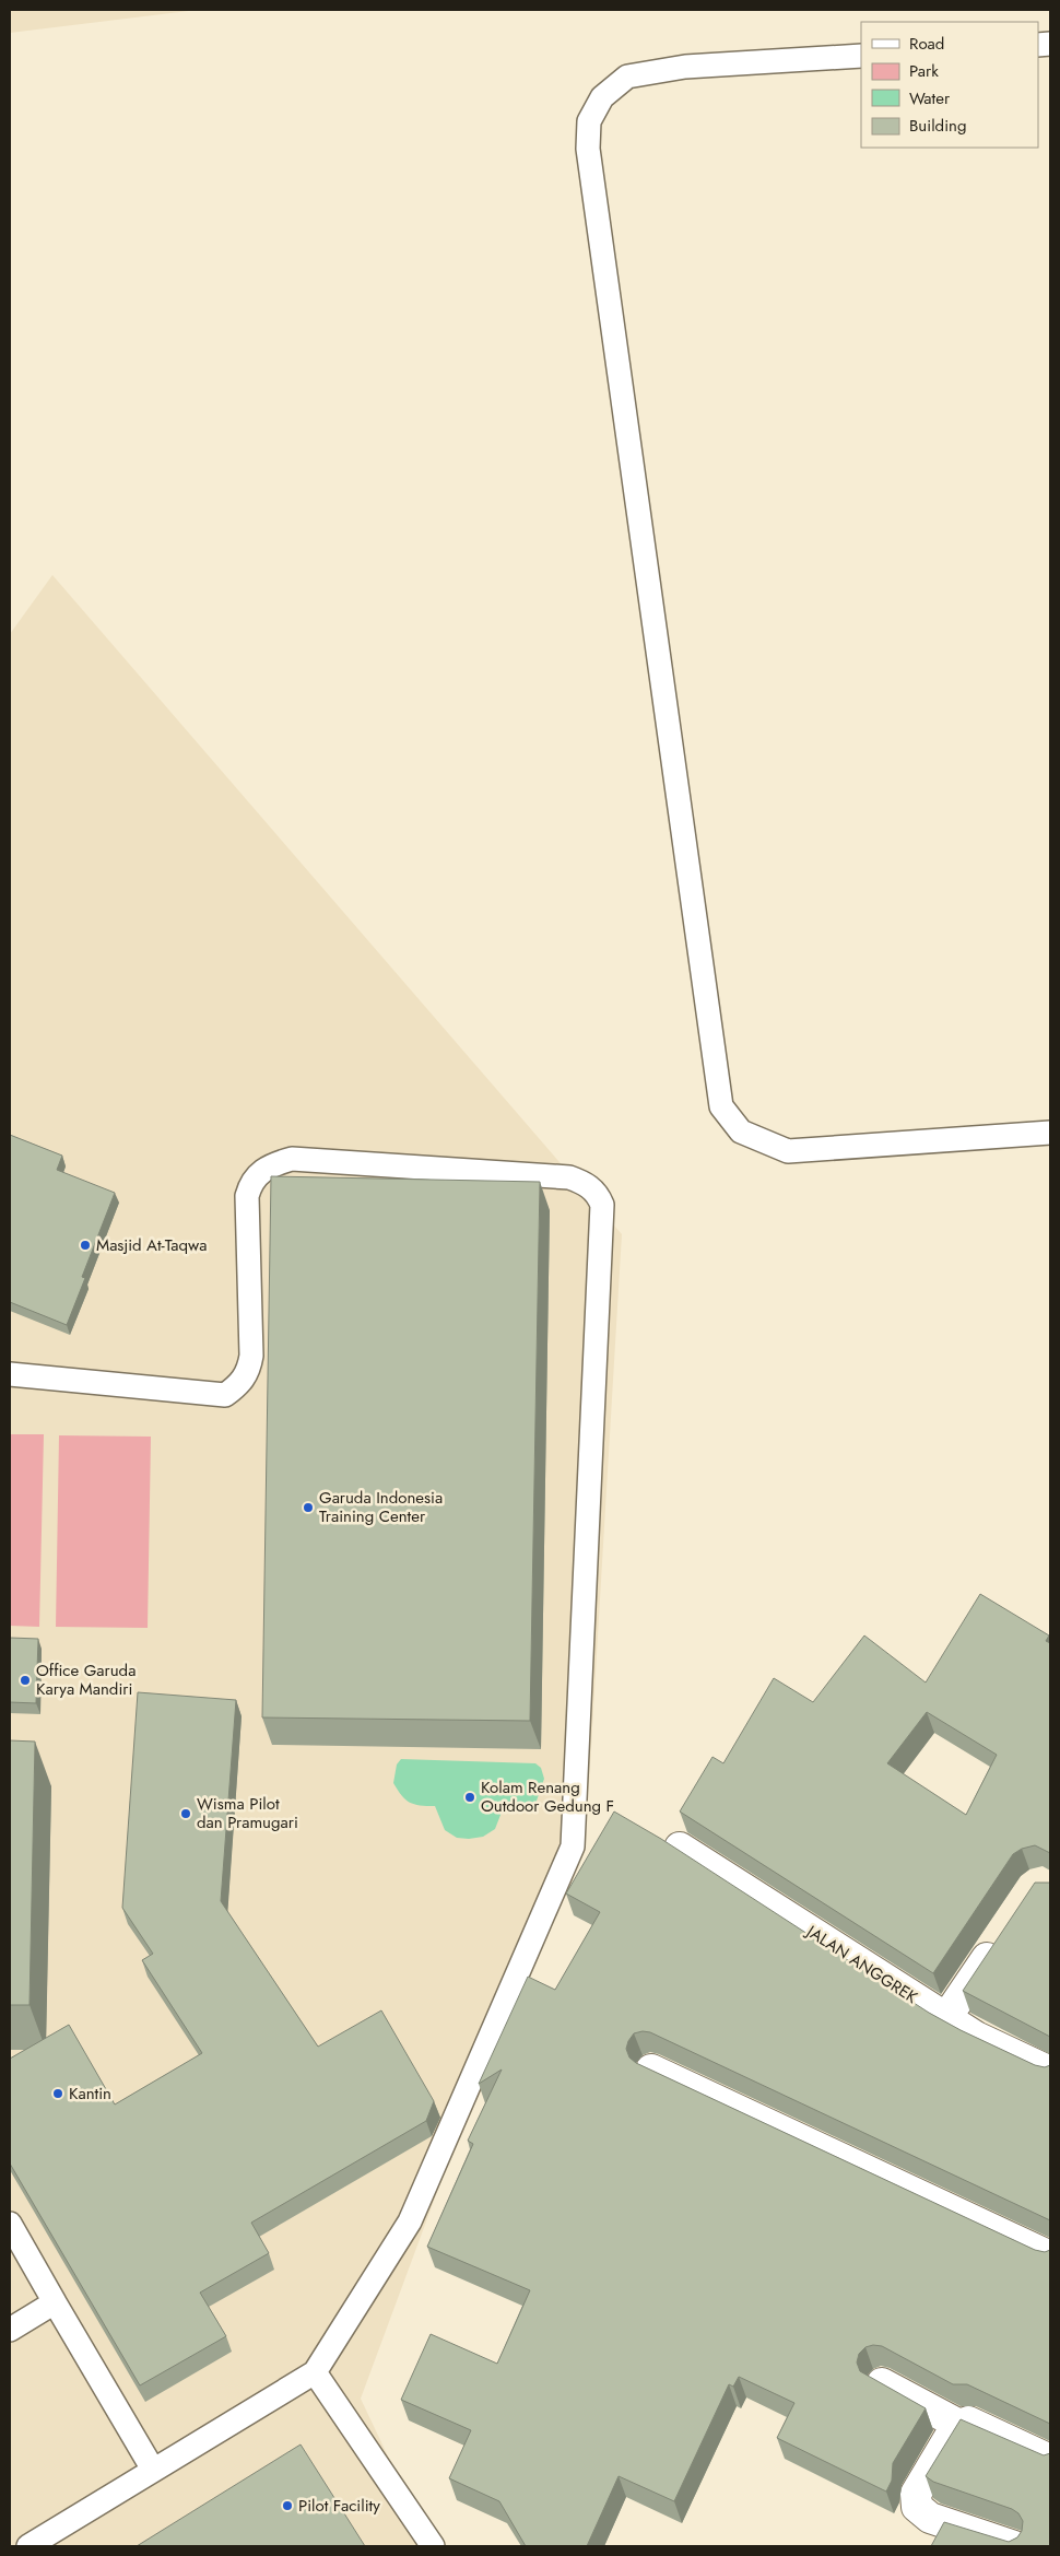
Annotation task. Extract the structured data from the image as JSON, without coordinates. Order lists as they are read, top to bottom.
{
  "streets": {
    "street": ["JALAN ANGGREK"]
  },
  "places": [
    "Masjid At-Taqwa",
    "Garuda Indonesia Training Center",
    "Office Garuda Karya Mandiri",
    "Kolam Renang Outdoor Gedung F",
    "Wisma Pilot dan Pramugari",
    "Kantin",
    "Pilot Facility"
  ],
  "legend": [
    "Road",
    "Park",
    "Water",
    "Building"
  ]
}
